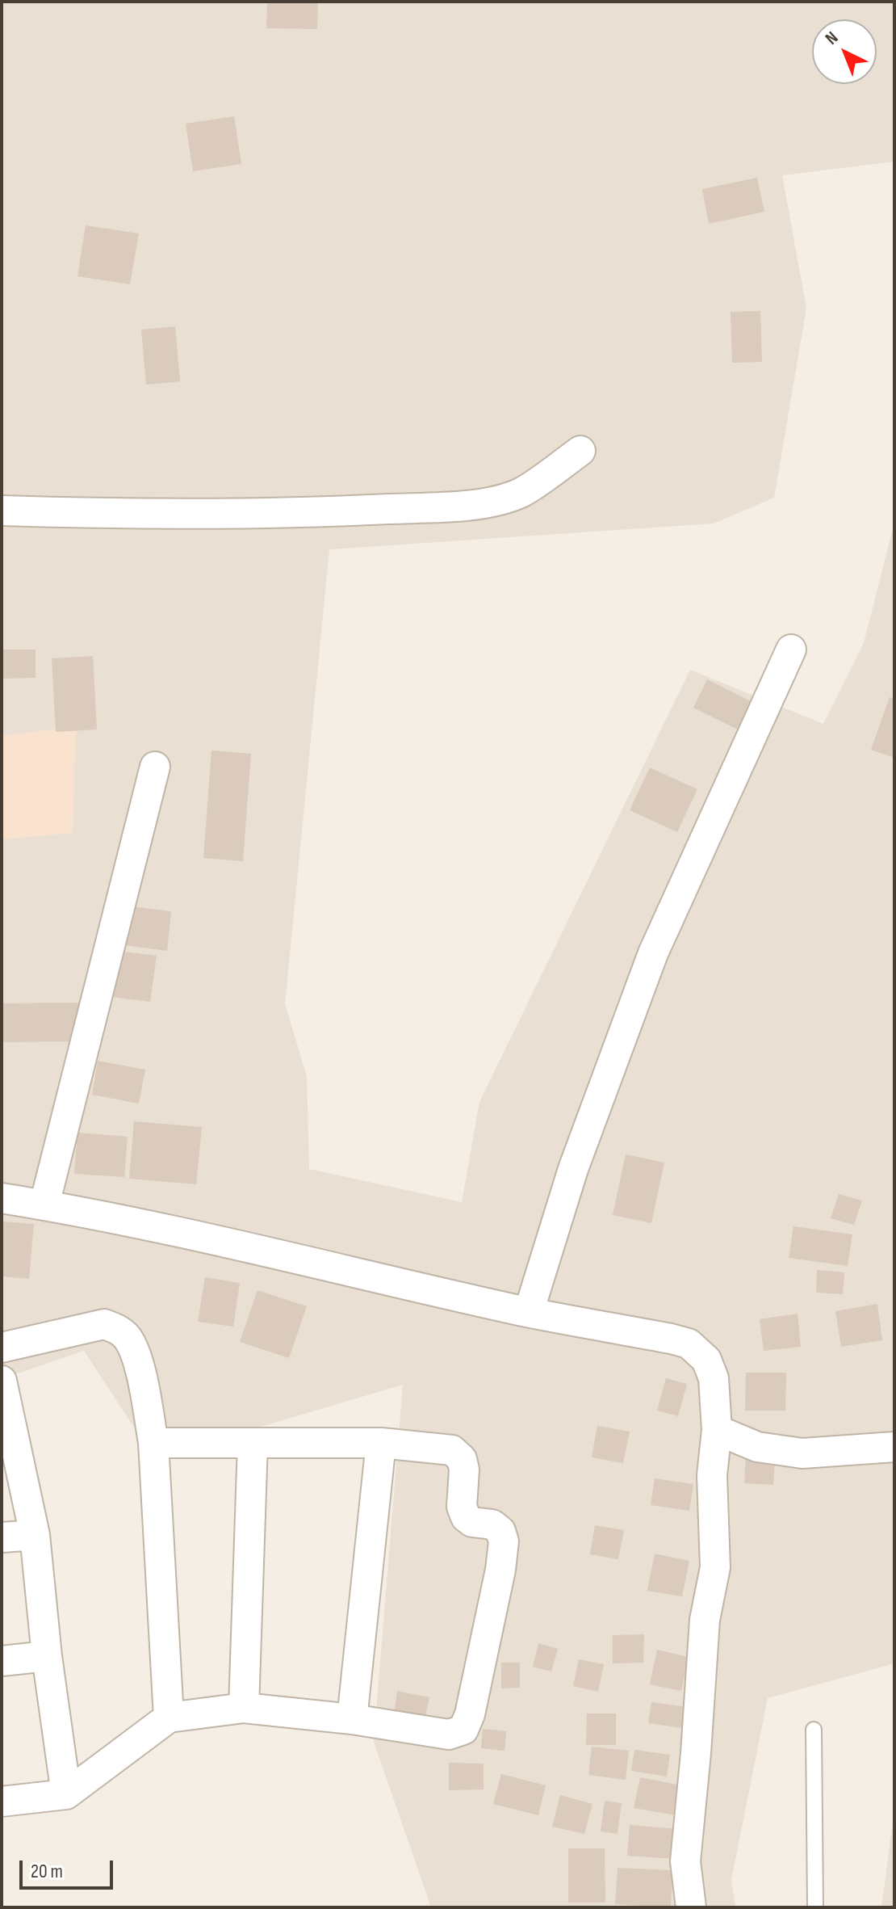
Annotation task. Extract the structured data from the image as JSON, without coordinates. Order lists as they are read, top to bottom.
{
  "scale_bar": "20 m",
  "north": "top left"
}
